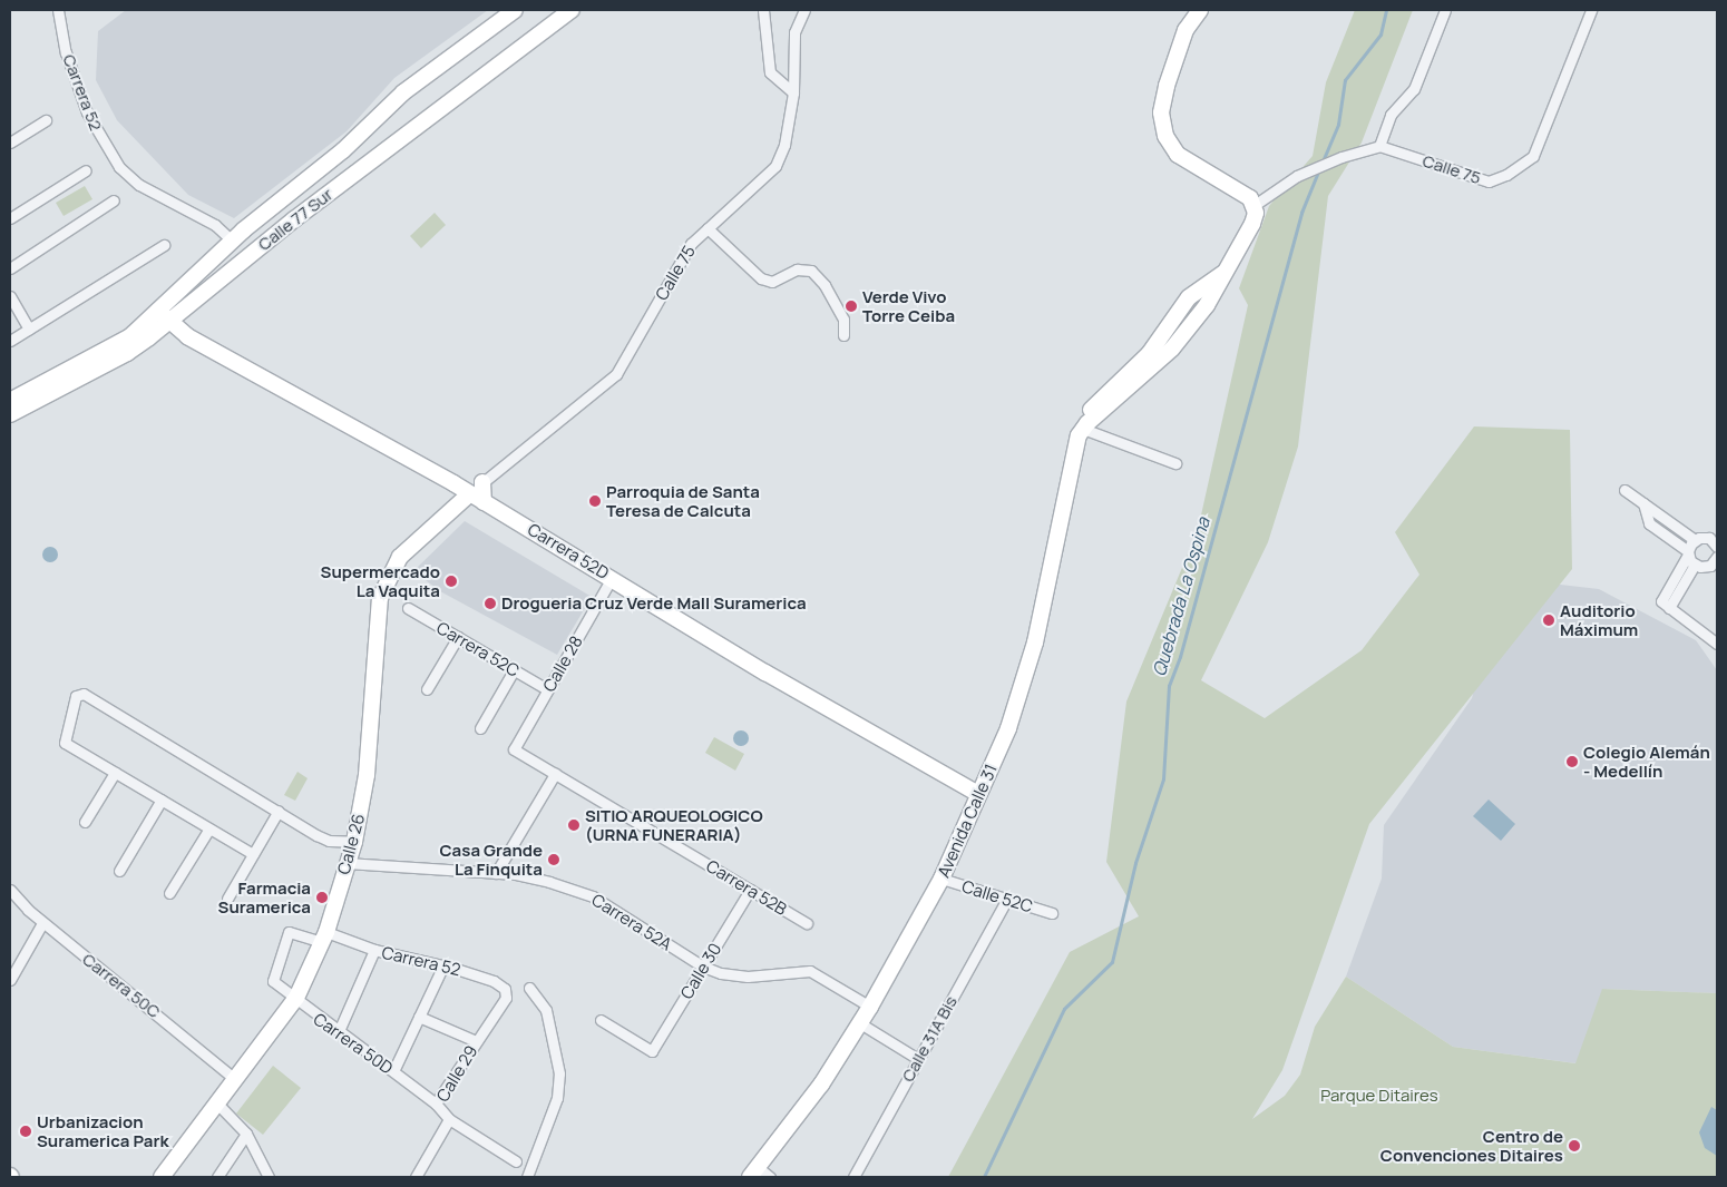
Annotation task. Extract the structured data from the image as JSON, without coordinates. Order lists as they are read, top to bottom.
{
  "streets": {
    "street": [
      "Carrera 52",
      "Calle 75",
      "Calle 77 Sur",
      "Carrera 52D",
      "Carrera 52C",
      "Calle 28",
      "Avenida Calle 31",
      "Calle 26",
      "Carrera 52B",
      "Calle 52C",
      "Carrera 52A",
      "Calle 30",
      "Carrera 50C",
      "Calle 31A Bis",
      "Carrera 50D",
      "Calle 29"
    ]
  },
  "crossings": [
    ["Carrera 52", "Calle 77 Sur"],
    ["Carrera 52", "Calle 26"],
    ["Carrera 52", "Carrera 50D"],
    ["Carrera 52", "Calle 29"],
    ["Calle 75", "Carrera 52D"],
    ["Calle 75", "Calle 26"],
    ["Calle 77 Sur", "Carrera 52D"],
    ["Carrera 52D", "Calle 28"],
    ["Carrera 52D", "Avenida Calle 31"],
    ["Carrera 52D", "Calle 26"],
    ["Carrera 52C", "Calle 28"],
    ["Calle 28", "Carrera 52B"],
    ["Avenida Calle 31", "Calle 52C"],
    ["Avenida Calle 31", "Carrera 52A"],
    ["Calle 26", "Carrera 52A"],
    ["Calle 26", "Carrera 50C"],
    ["Calle 26", "Carrera 50D"],
    ["Carrera 52B", "Calle 30"],
    ["Calle 52C", "Calle 31A Bis"],
    ["Carrera 52A", "Calle 30"],
    ["Carrera 50D", "Calle 29"]
  ],
  "water": ["Quebrada La Ospina"],
  "parks": ["Parque Ditaires"],
  "places": [
    "Verde Vivo Torre Ceiba",
    "Parroquia de Santa Teresa de Calcuta",
    "Supermercado La Vaquita",
    "Drogueria Cruz Verde Mall Suramerica",
    "Auditorio Máximum",
    "Colegio Alemán - Medellín",
    "SITIO ARQUEOLOGICO (URNA FUNERARIA)",
    "Casa Grande La Finquita",
    "Farmacia Suramerica",
    "Urbanizacion Suramerica Park",
    "Centro de Convenciones Ditaires"
  ]
}
